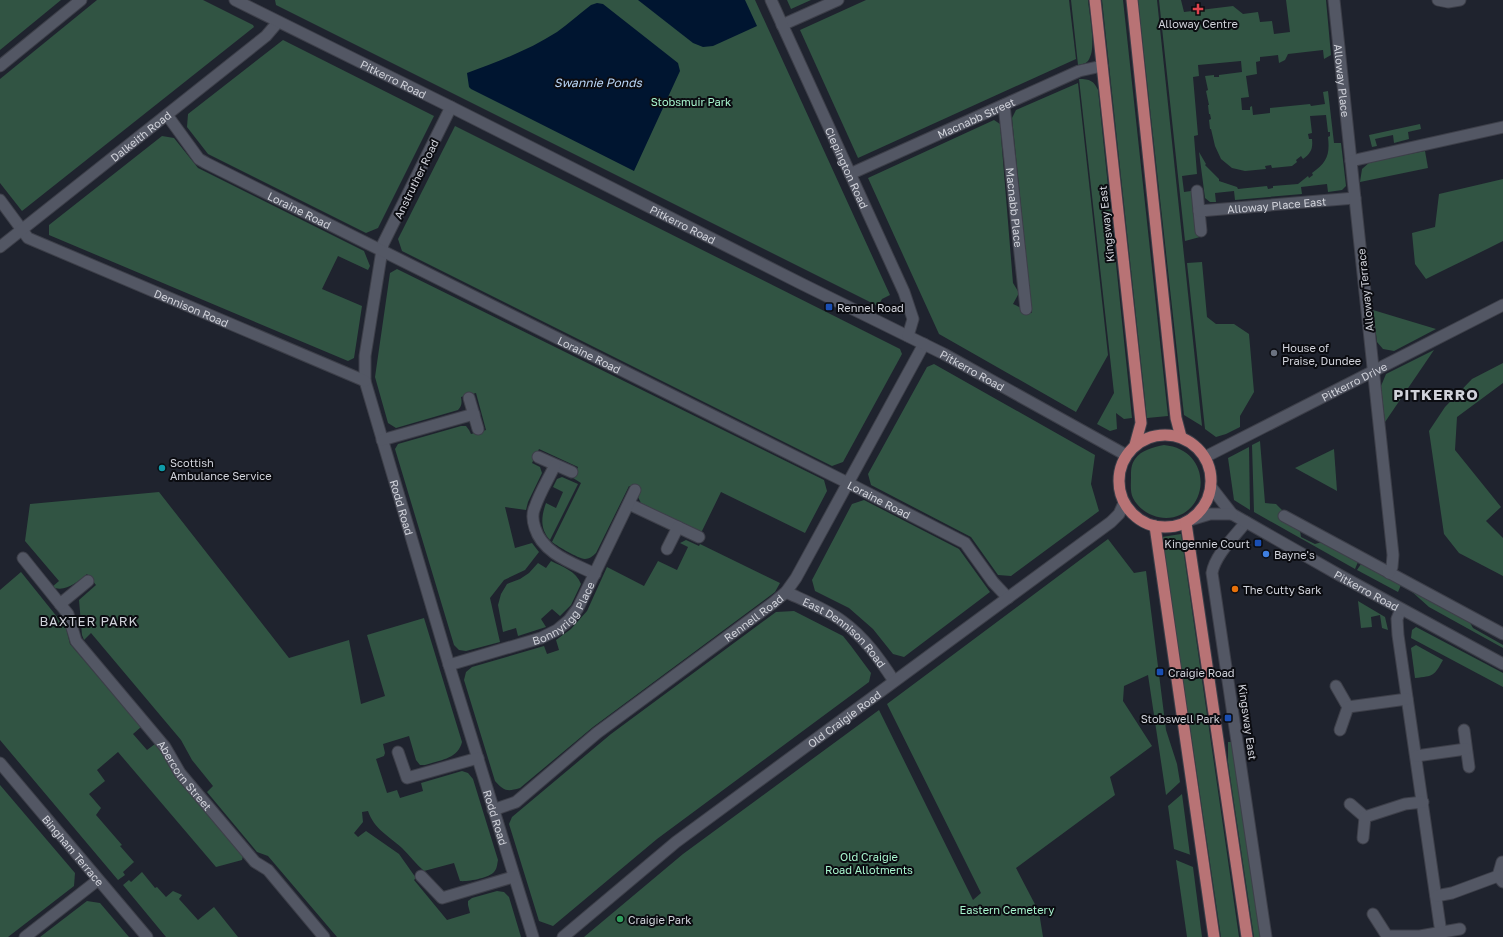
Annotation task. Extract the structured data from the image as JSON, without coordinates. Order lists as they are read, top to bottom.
{
  "streets": {
    "highway": ["Kingsway East"],
    "street": [
      "Pitkerro Road",
      "Alloway Place",
      "Macnabb Street",
      "Dalkeith Road",
      "Clepington Road",
      "Anstruther Road",
      "Alloway Place East",
      "Macnabb Place",
      "Loraine Road",
      "Alloway Terrace",
      "Dennison Road",
      "Pitkerro Drive",
      "Rodd Road",
      "Bonnyrigg Place",
      "Rennell Road",
      "East Dennison Road",
      "Old Craigie Road",
      "Abercorn Street",
      "Bingham Terrace"
    ]
  },
  "crossings": [
    ["Pitkerro Road", "Dalkeith Road"],
    ["Pitkerro Road", "Clepington Road"],
    ["Pitkerro Road", "Anstruther Road"],
    ["Pitkerro Road", "Kingsway East"],
    ["Pitkerro Road", "Pitkerro Drive"],
    ["Pitkerro Road", "Rennell Road"],
    ["Pitkerro Road", "Old Craigie Road"],
    ["Alloway Place", "Alloway Terrace"],
    ["Macnabb Street", "Clepington Road"],
    ["Macnabb Street", "Macnabb Place"],
    ["Macnabb Street", "Kingsway East"],
    ["Dalkeith Road", "Loraine Road"],
    ["Dalkeith Road", "Dennison Road"],
    ["Anstruther Road", "Loraine Road"],
    ["Anstruther Road", "Rodd Road"],
    ["Alloway Place East", "Alloway Terrace"],
    ["Loraine Road", "Rodd Road"],
    ["Loraine Road", "Rennell Road"],
    ["Loraine Road", "Old Craigie Road"],
    ["Kingsway East", "Pitkerro Drive"],
    ["Kingsway East", "Old Craigie Road"],
    ["Alloway Terrace", "Pitkerro Drive"],
    ["Dennison Road", "Rodd Road"],
    ["Pitkerro Drive", "Old Craigie Road"],
    ["Rodd Road", "Bonnyrigg Place"],
    ["Rodd Road", "Rennell Road"],
    ["Rennell Road", "East Dennison Road"],
    ["East Dennison Road", "Old Craigie Road"]
  ],
  "districts": ["PITKERRO", "BAXTER PARK"],
  "water": ["Swannie Ponds"],
  "parks": ["Stobsmuir Park", "Old Craigie Road Allotments", "Eastern Cemetery"],
  "places": {
    "health": ["Alloway Centre"],
    "transit": [
      "Rennel Road",
      "Kingennie Court",
      "Craigie Road",
      "Stobswell Park"
    ],
    "other": [
      "House of Praise, Dundee",
      "Scottish Ambulance Service",
      "Bayne's",
      "The Cutty Sark",
      "Craigie Park"
    ]
  }
}
